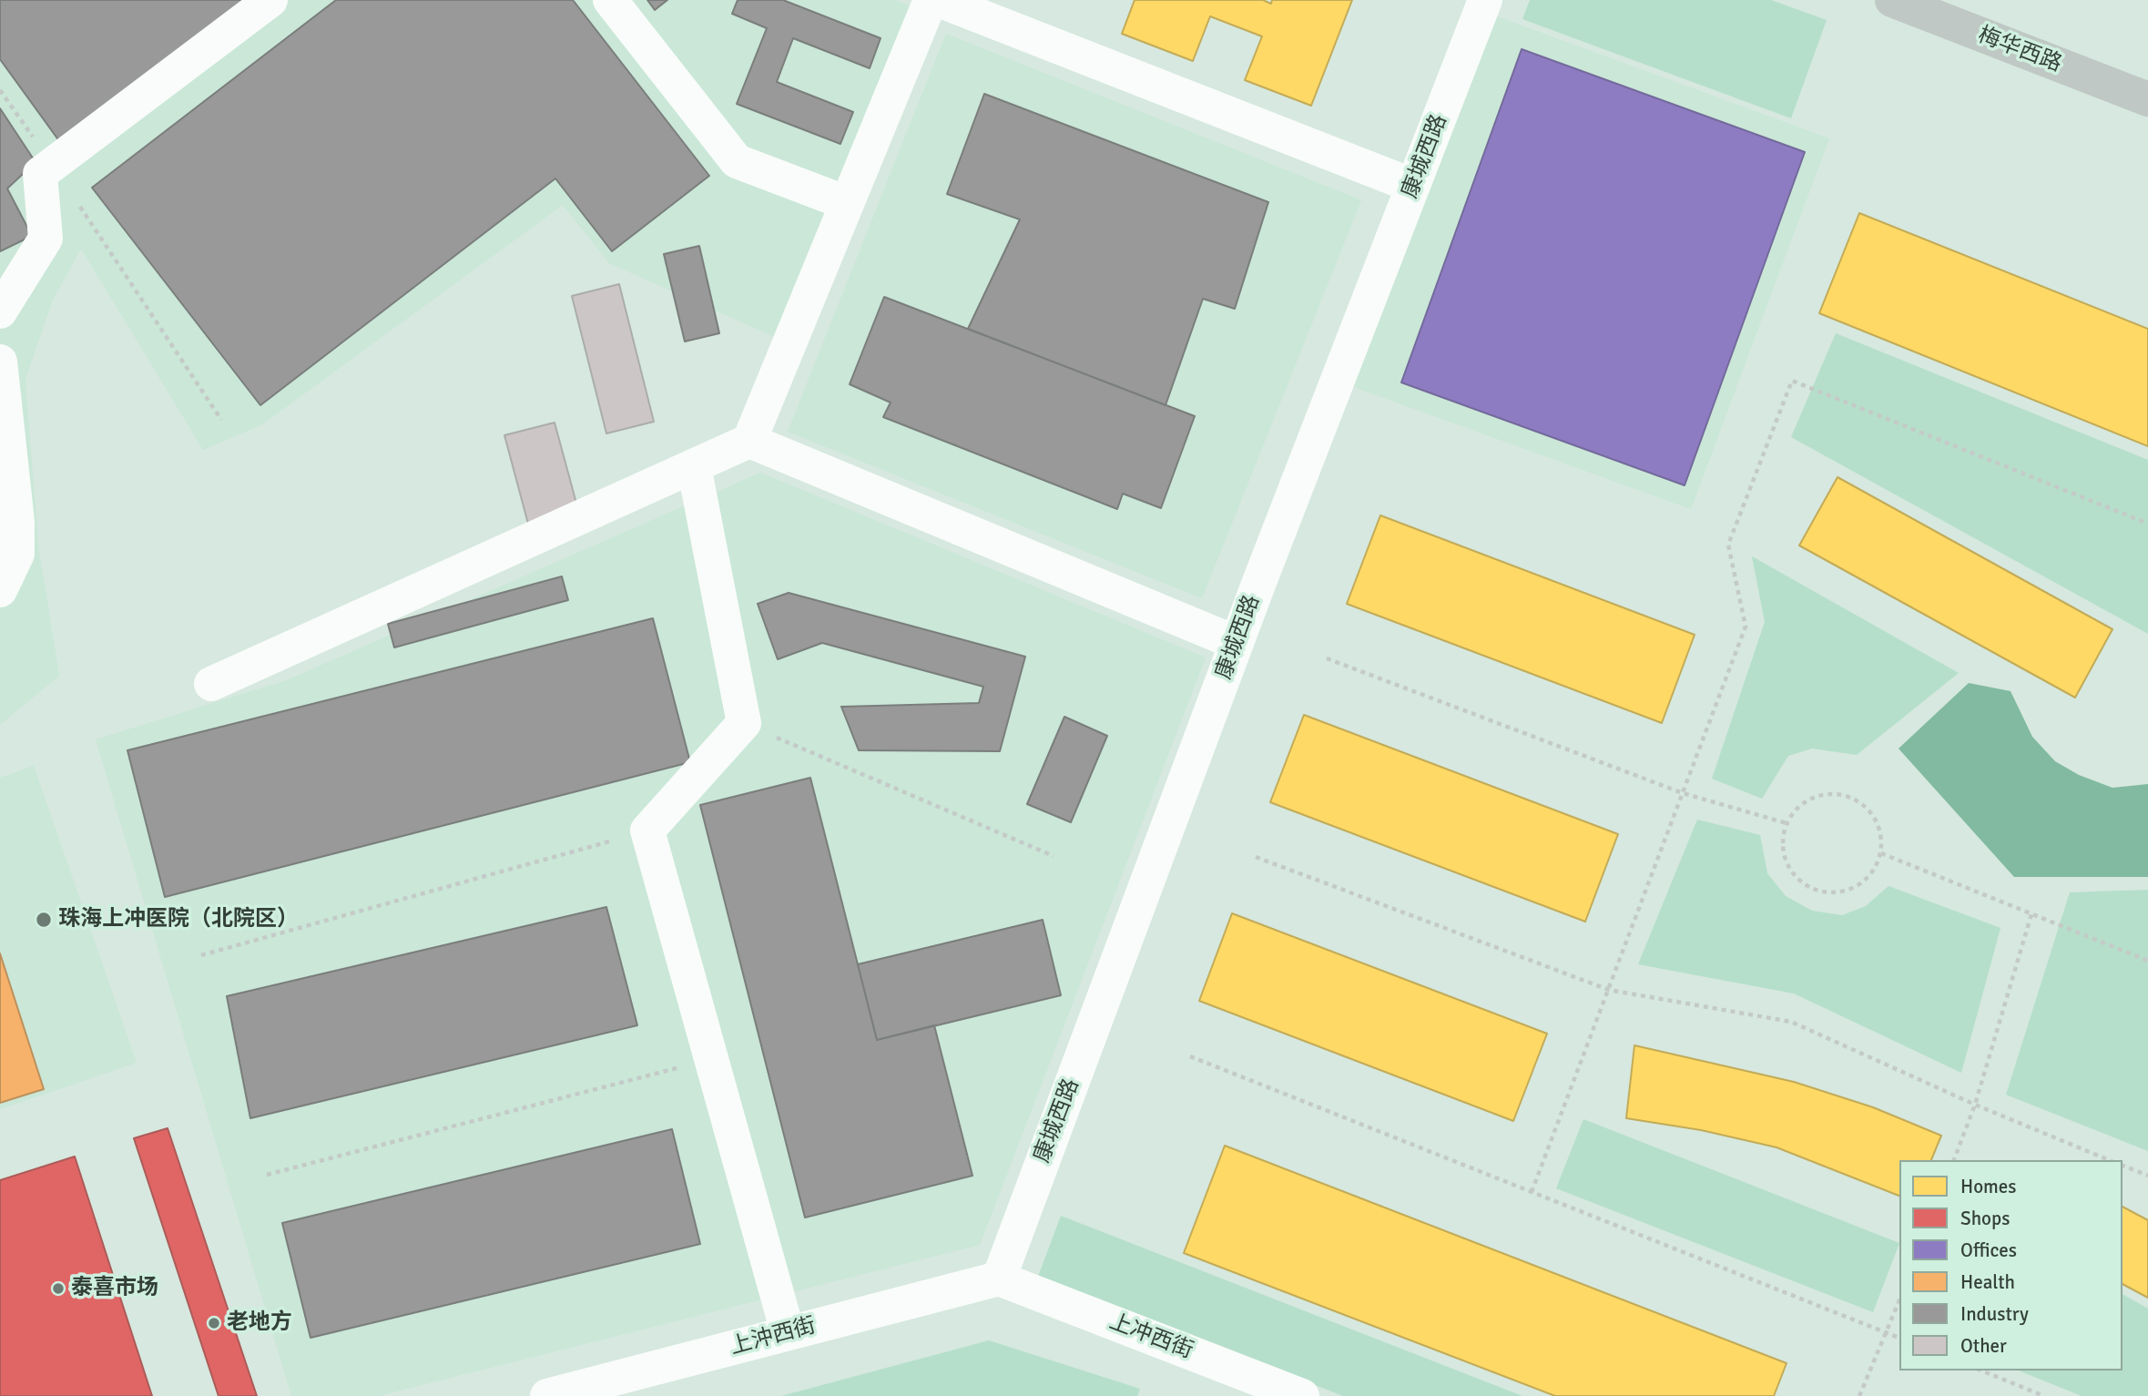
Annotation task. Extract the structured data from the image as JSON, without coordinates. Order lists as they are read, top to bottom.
{
  "streets": {
    "main road": ["梅华西路"],
    "street": ["康城西路", "上沖西街", "上冲西街"]
  },
  "crossings": [
    ["康城西路", "上沖西街"],
    ["康城西路", "上冲西街"],
    ["上沖西街", "上冲西街"]
  ],
  "places": ["珠海上冲医院（北院区）", "泰喜市场", "老地方"],
  "legend": [
    "Homes",
    "Shops",
    "Offices",
    "Health",
    "Industry",
    "Other"
  ]
}
